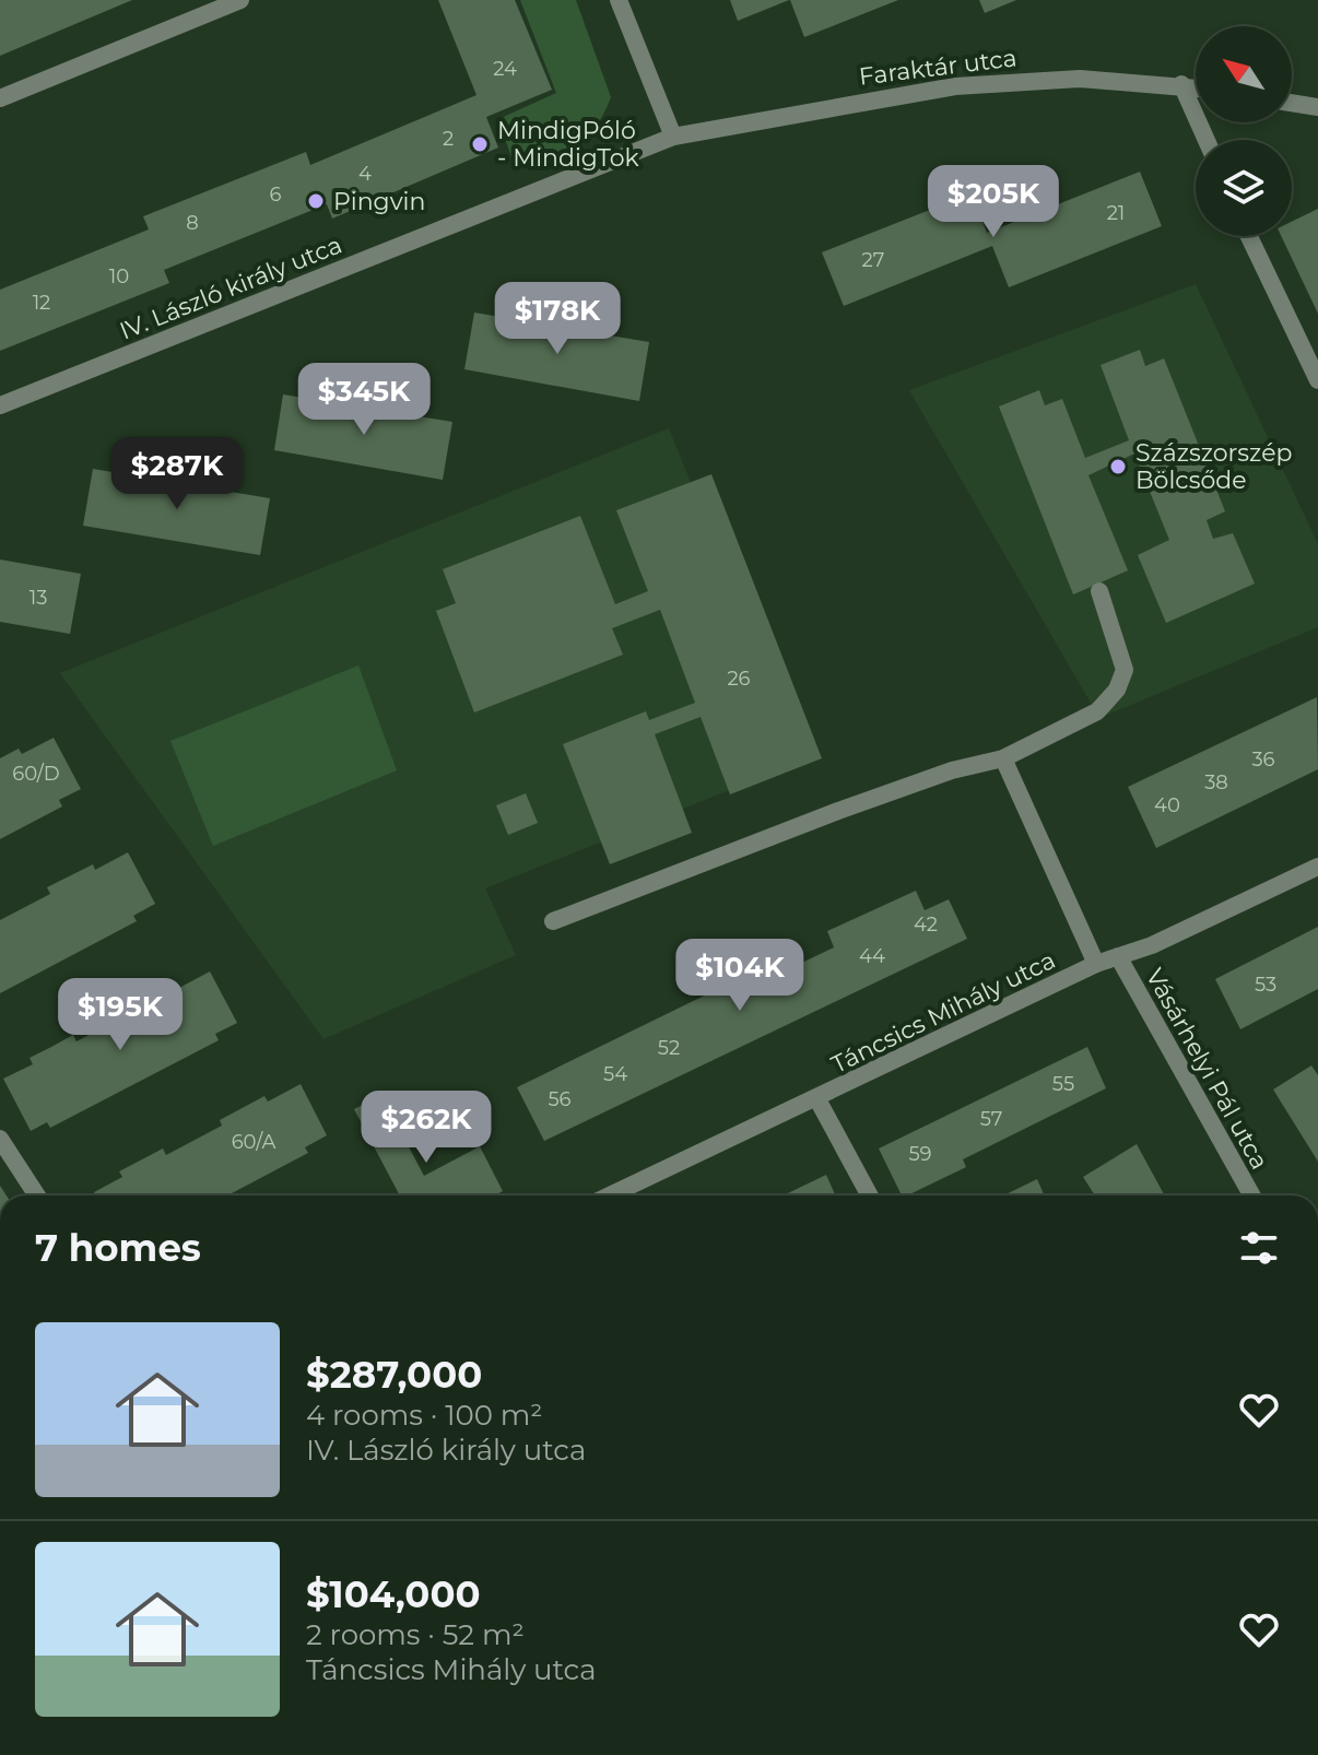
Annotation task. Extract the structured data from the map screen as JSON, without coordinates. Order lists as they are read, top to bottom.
{
  "streets": {
    "street": [
      "Faraktár utca",
      "IV. László király utca",
      "Táncsics Mihály utca",
      "Vásárhelyi Pál utca"
    ]
  },
  "crossings": [
    ["Faraktár utca", "IV. László király utca"],
    ["Táncsics Mihály utca", "Vásárhelyi Pál utca"]
  ],
  "places": ["MindigPóló - MindigTok", "Pingvin", "Százszorszép Bölcsőde"],
  "house_numbers": [
    "24",
    "2",
    "4",
    "6",
    "21",
    "8",
    "27",
    "10",
    "12",
    "13",
    "26",
    "36",
    "60/D",
    "38",
    "40",
    "42",
    "44",
    "53",
    "52",
    "54",
    "55",
    "56",
    "57",
    "60/A",
    "59"
  ],
  "north": "top left",
  "page": {
    "price": [
      "$205K",
      "$178K",
      "$345K",
      "$287K",
      "$104K",
      "$195K",
      "$262K"
    ],
    "heading": "7 homes",
    "list": [
      {
        "name": "$287,000",
        "note": "4 rooms · 100 m² · IV. László király utca"
      },
      {
        "name": "$104,000",
        "note": "2 rooms · 52 m² · Táncsics Mihály utca"
      }
    ]
  }
}
